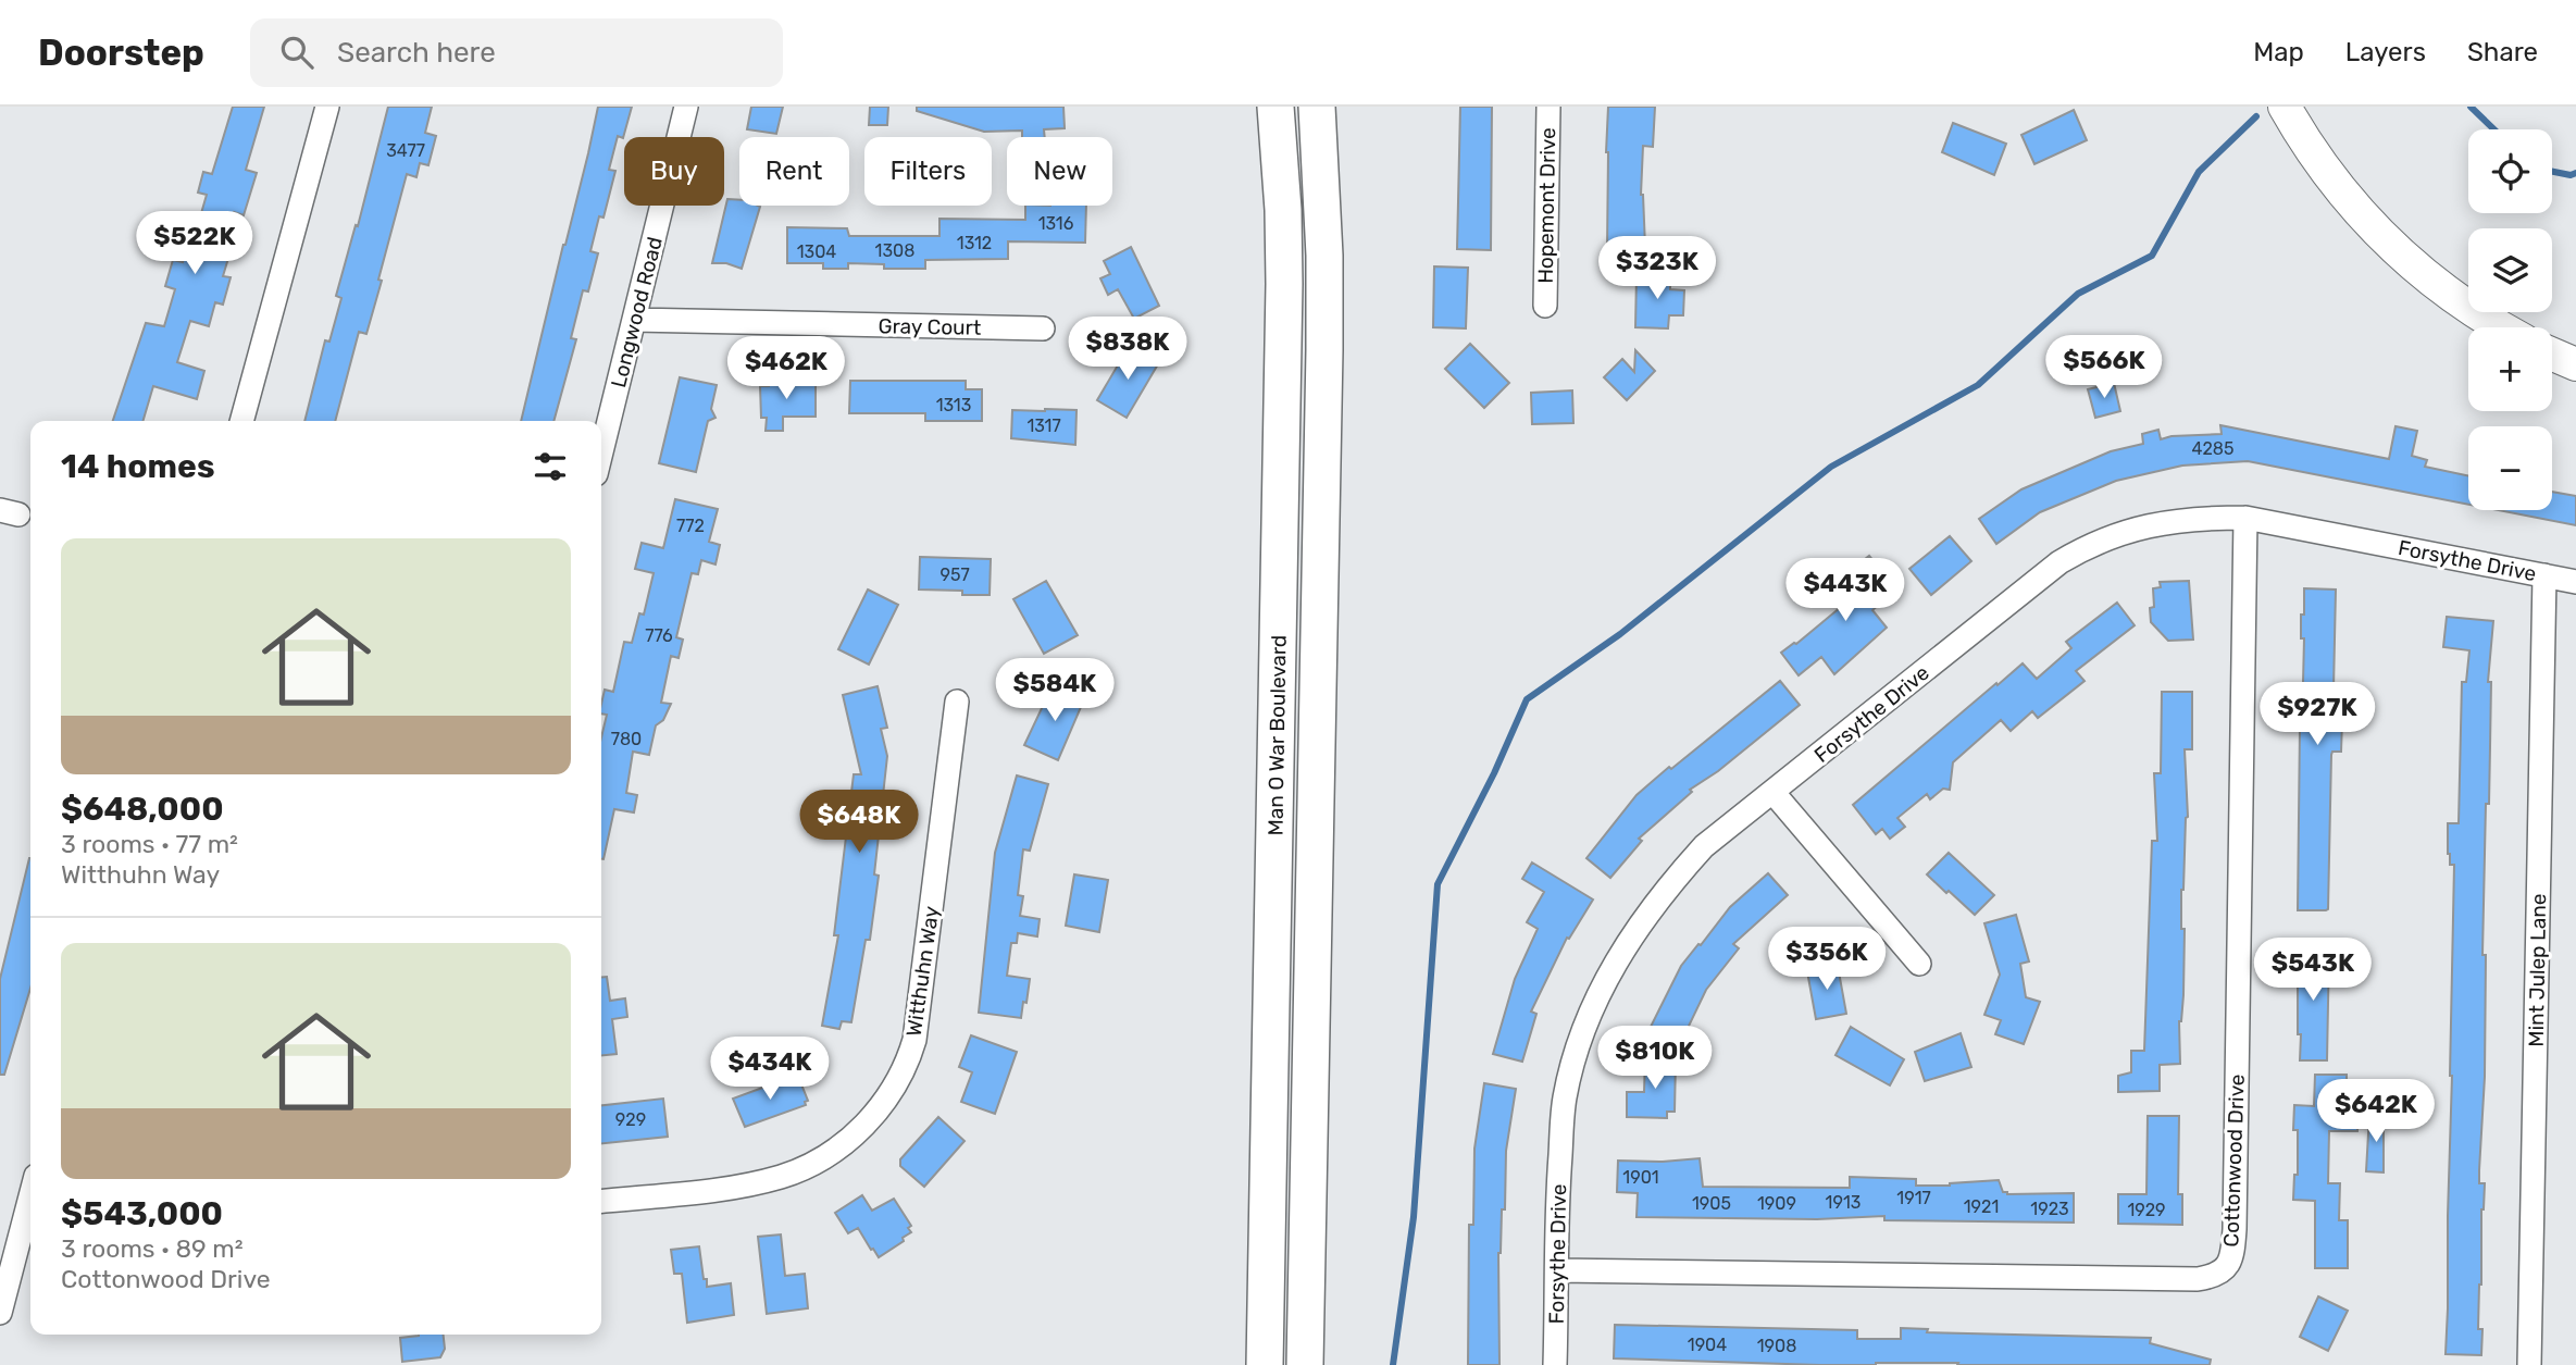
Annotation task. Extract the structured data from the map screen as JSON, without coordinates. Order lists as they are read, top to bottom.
{
  "streets": {
    "main road": ["Man O War Boulevard"],
    "street": [
      "Hopemont Drive",
      "Longwood Road",
      "Gray Court",
      "Forsythe Drive",
      "Mint Julep Lane",
      "Witthuhn Way",
      "Cottonwood Drive"
    ]
  },
  "crossings": [
    ["Longwood Road", "Gray Court"],
    ["Forsythe Drive", "Mint Julep Lane"],
    ["Forsythe Drive", "Cottonwood Drive"]
  ],
  "house_numbers": [
    "3477",
    "1316",
    "1312",
    "1308",
    "1304",
    "1313",
    "1317",
    "4285",
    "772",
    "957",
    "776",
    "780",
    "929",
    "1901",
    "1917",
    "1913",
    "1905",
    "1909",
    "1921",
    "1923",
    "1929",
    "1904",
    "1908"
  ],
  "page": {
    "header": "Doorstep",
    "search": "Search here",
    "nav": ["Map", "Layers", "Share"],
    "map_buttons": ["+", "−"],
    "chip": [
      "Buy",
      "Rent",
      "Filters",
      "New"
    ],
    "price": [
      "$522K",
      "$323K",
      "$838K",
      "$566K",
      "$462K",
      "$443K",
      "$584K",
      "$927K",
      "$648K",
      "$356K",
      "$543K",
      "$810K",
      "$434K",
      "$642K"
    ],
    "heading": "14 homes",
    "list": [
      {
        "name": "$648,000",
        "note": "3 rooms · 77 m² · Witthuhn Way"
      },
      {
        "name": "$543,000",
        "note": "3 rooms · 89 m² · Cottonwood Drive"
      }
    ]
  }
}
